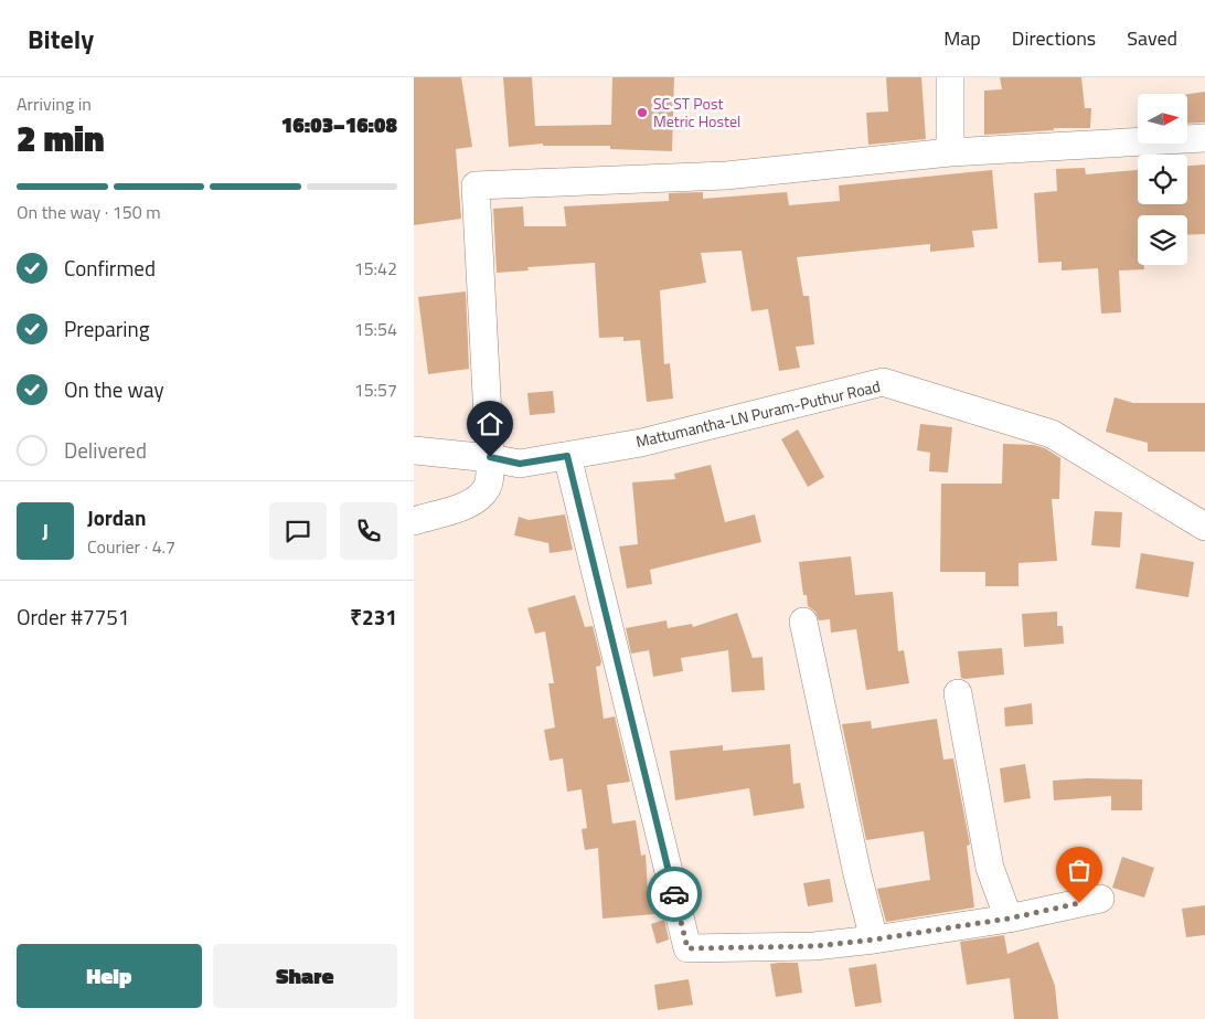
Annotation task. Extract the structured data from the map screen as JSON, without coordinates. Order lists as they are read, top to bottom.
{
  "streets": {
    "street": ["Mattumantha-LN Puram-Puthur Road"]
  },
  "places": ["SC ST Post Metric Hostel"],
  "north": "right",
  "page": {
    "header": "Bitely",
    "nav": ["Map", "Directions", "Saved"],
    "heading": ["2 min", "Arriving in", "16:03–16:08"],
    "panel": [
      "Jordan",
      "Courier · 4.7",
      "Order #7751",
      "₹231"
    ],
    "bar": "On the way · 150 m",
    "list": [
      ["Confirmed", "15:42"],
      ["Preparing", "15:54"],
      ["On the way", "15:57"],
      "Delivered"
    ],
    "round": "J",
    "buttons": ["Help", "Share"]
  }
}
